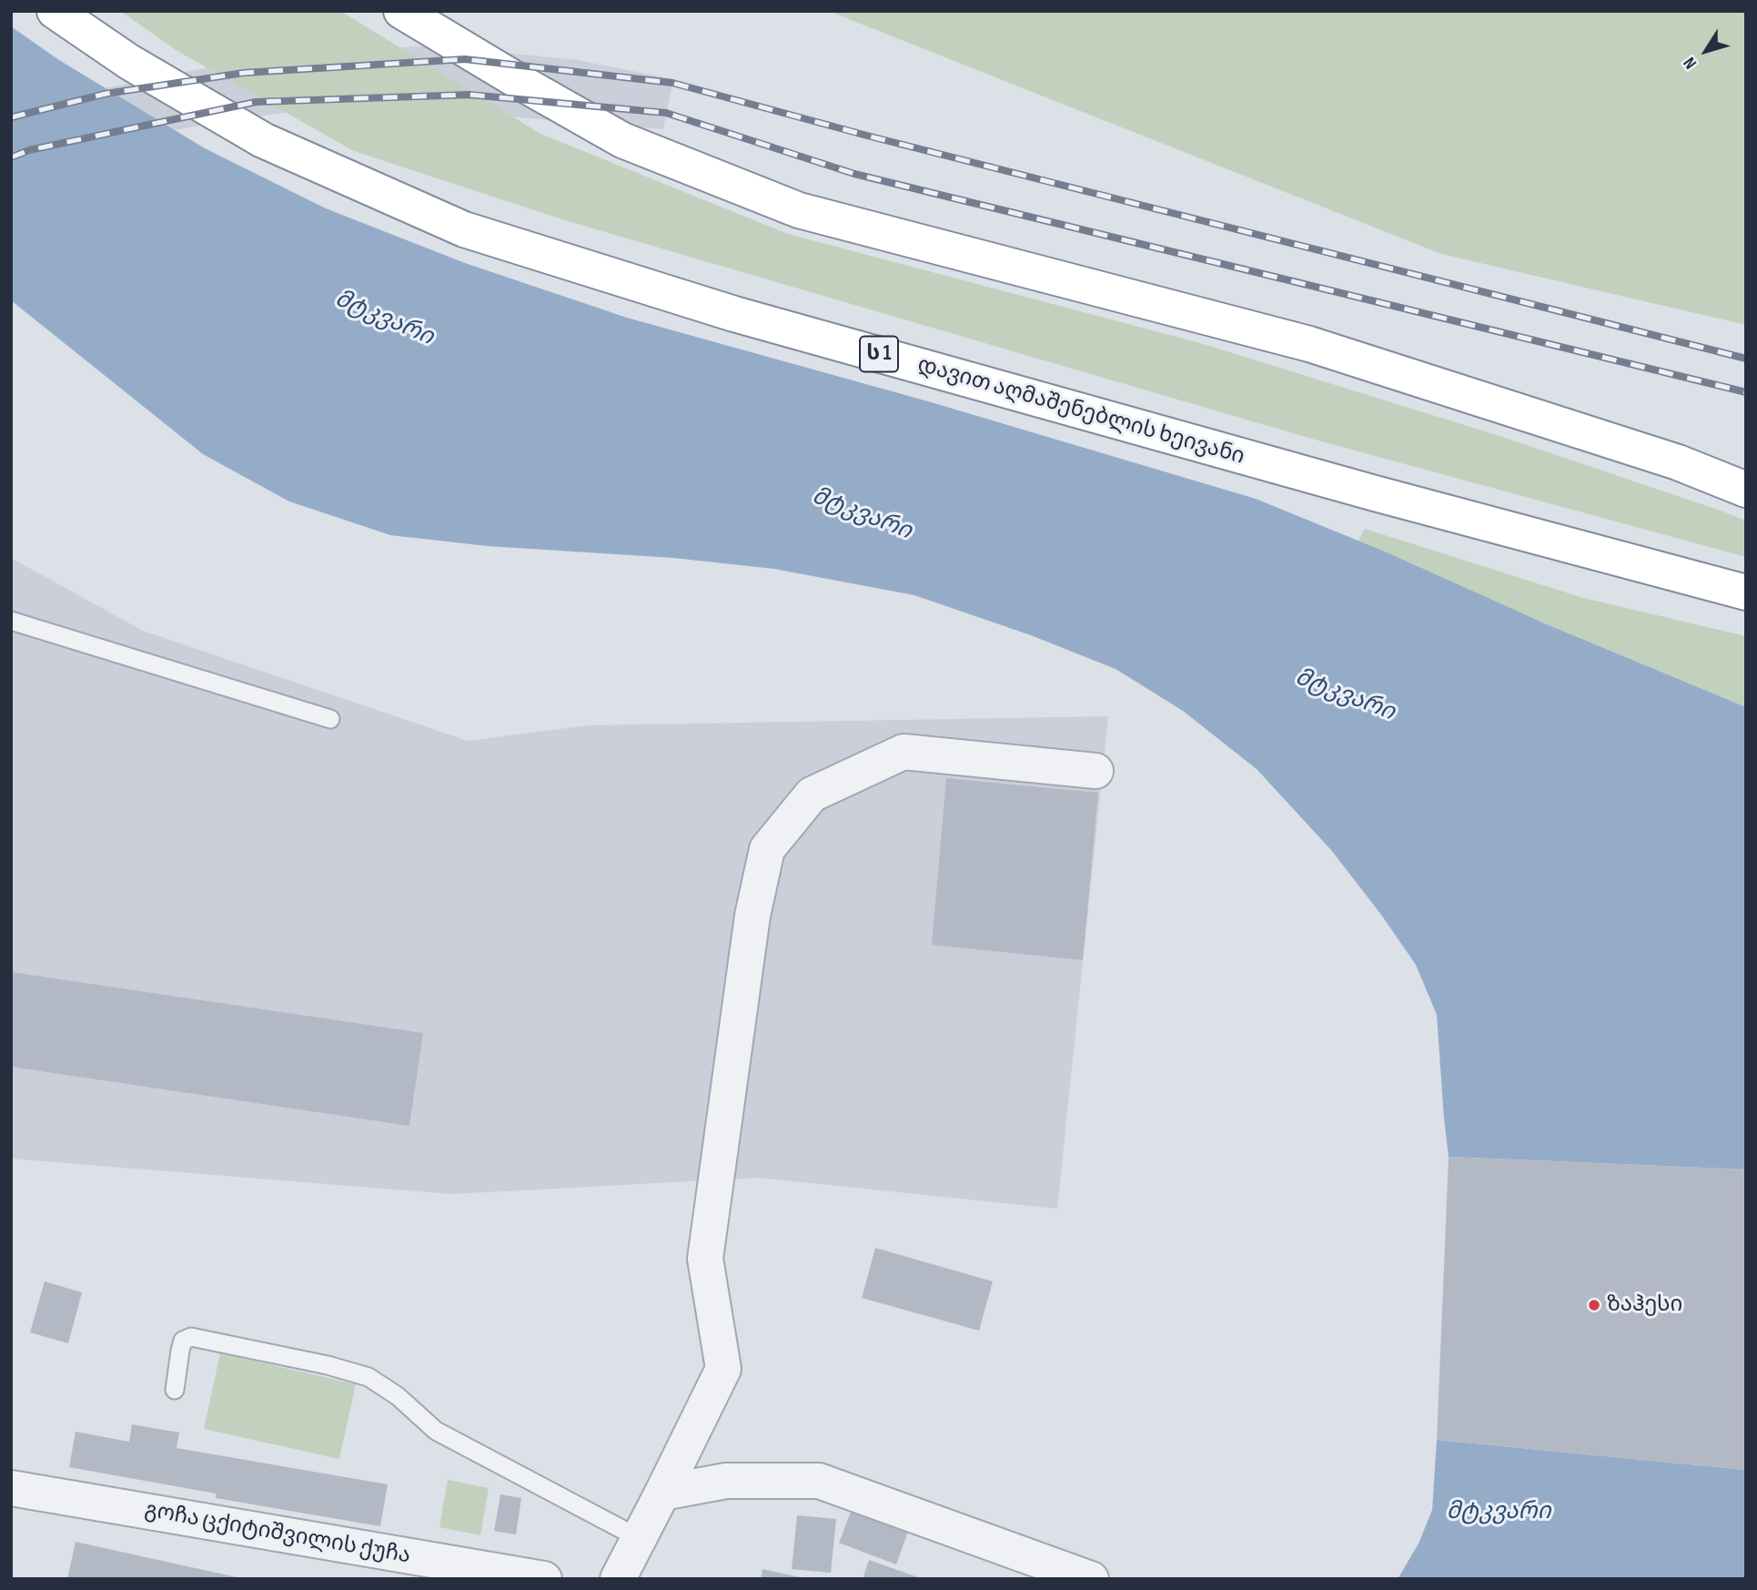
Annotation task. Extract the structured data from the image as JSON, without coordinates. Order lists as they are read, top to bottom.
{
  "streets": {
    "highway": ["ს 1", "დავით აღმაშენებლის ხეივანი"],
    "street": ["გოჩა ცქიტიშვილის ქუჩა"]
  },
  "water": ["მტკვარი"],
  "places": ["ზაჰესი"],
  "north": "bottom left"
}
